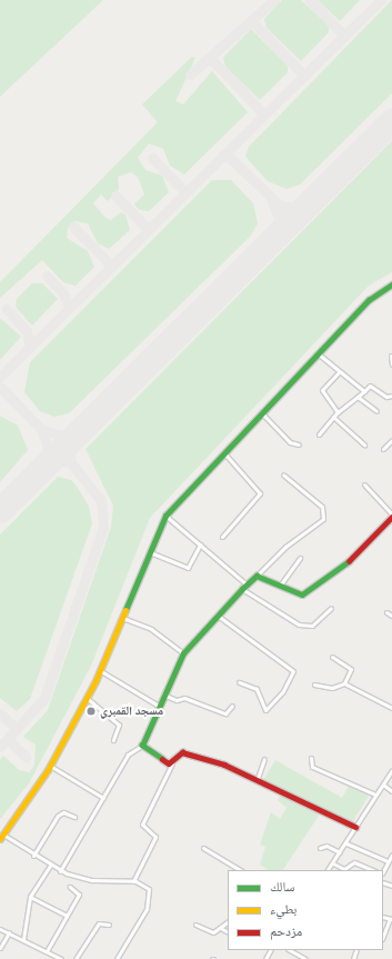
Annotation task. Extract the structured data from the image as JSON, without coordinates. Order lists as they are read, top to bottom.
{
  "places": ["مسجد القمبري"],
  "legend": ["سالك", "بطيء", "مزدحم"]
}
